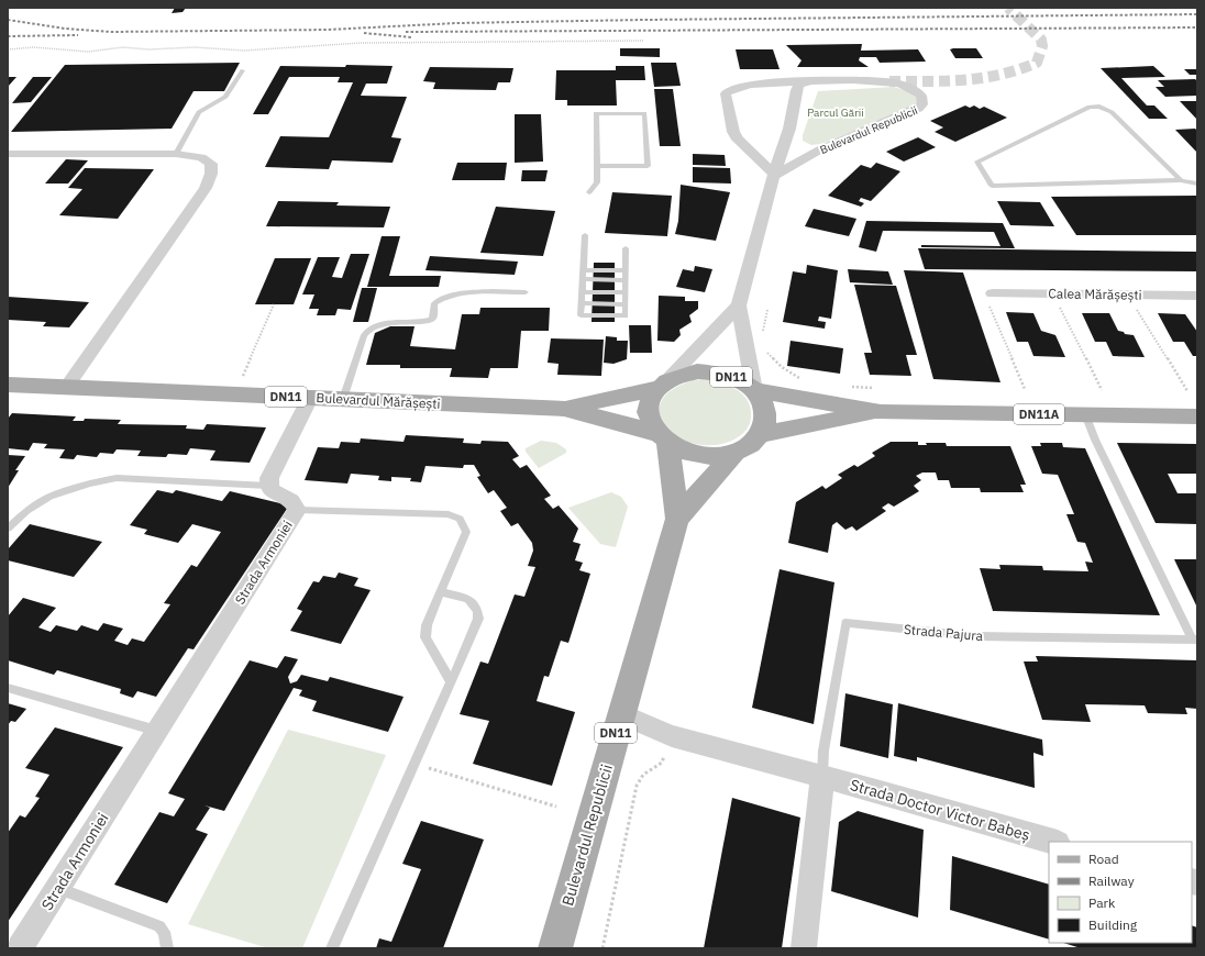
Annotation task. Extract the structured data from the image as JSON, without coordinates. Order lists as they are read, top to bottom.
{
  "streets": {
    "main road": [
      "Bulevardul Republicii",
      "DN11",
      "Bulevardul Mărășești",
      "DN11A"
    ],
    "street": ["Calea Mărășești", "Strada Armoniei", "Strada Doctor Victor Babeș"],
    "lane": ["Strada Pajura"]
  },
  "crossings": [
    ["Bulevardul Republicii", "DN11"],
    ["Bulevardul Republicii", "Strada Doctor Victor Babeș"],
    ["DN11", "Bulevardul Mărășești"],
    ["DN11", "DN11A"],
    ["Bulevardul Mărășești", "DN11A"],
    ["Strada Pajura", "Strada Doctor Victor Babeș"]
  ],
  "parks": ["Parcul Gării"],
  "legend": [
    "Road",
    "Railway",
    "Park",
    "Building"
  ]
}
